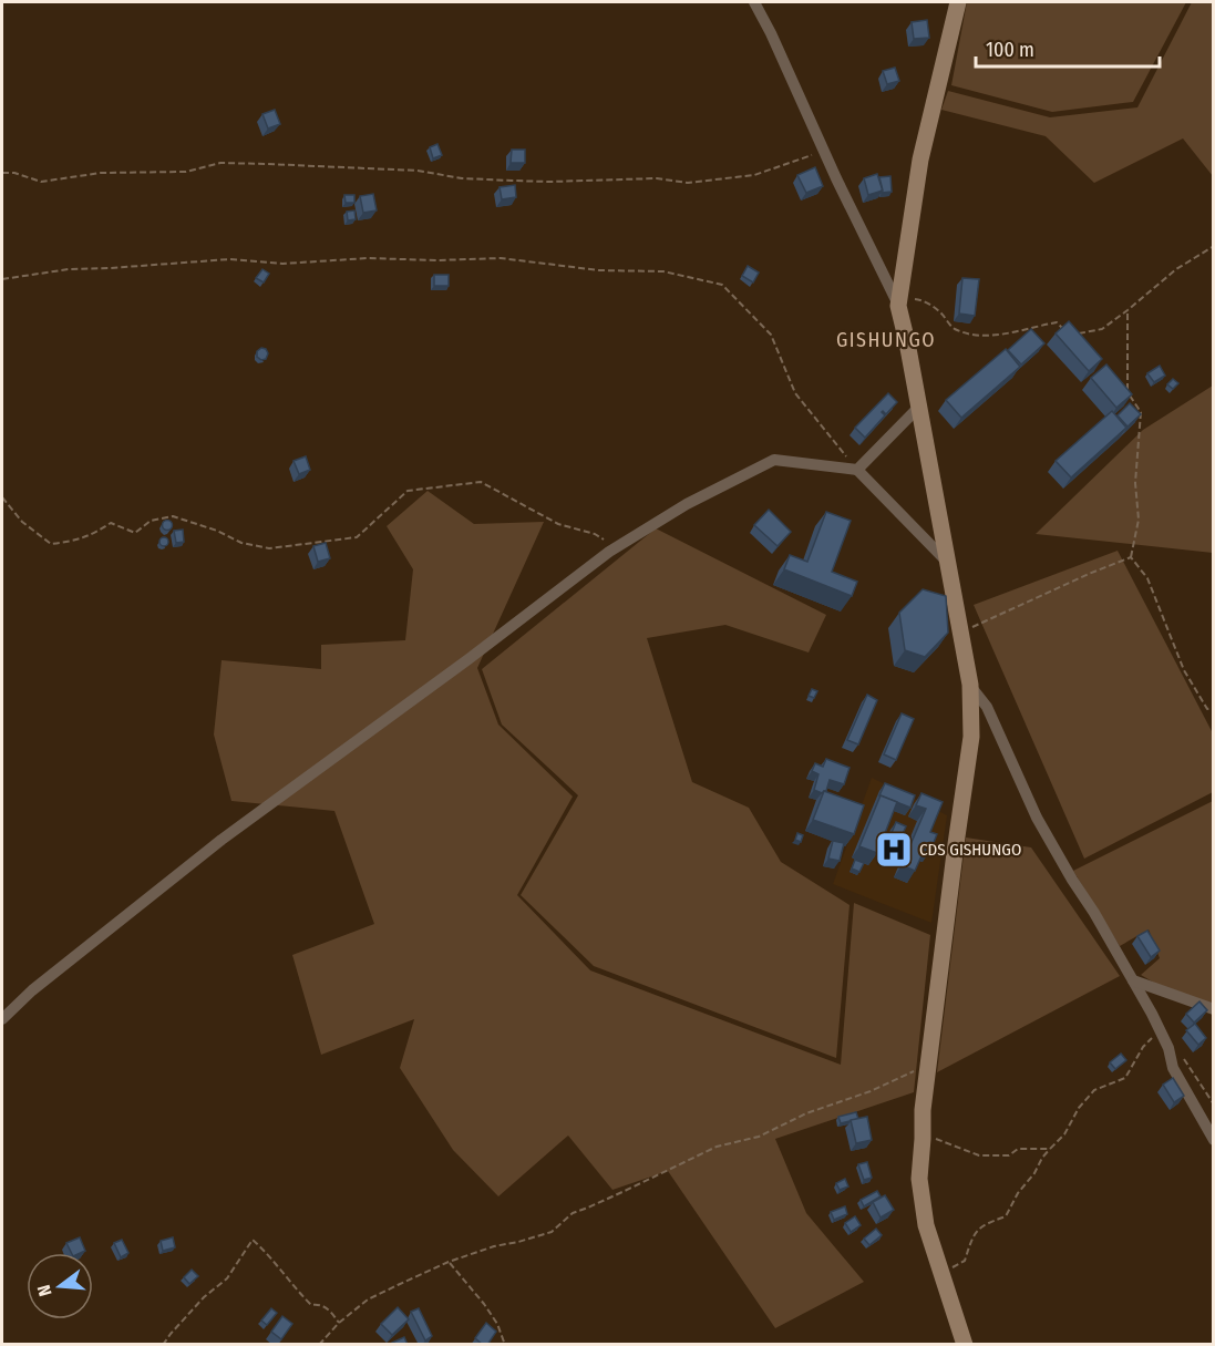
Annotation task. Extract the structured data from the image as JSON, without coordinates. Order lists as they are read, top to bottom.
{
  "districts": ["GISHUNGO"],
  "places": {
    "hospital": ["CDS GISHUNGO"]
  },
  "scale_bar": "100 m",
  "north": "left"
}
